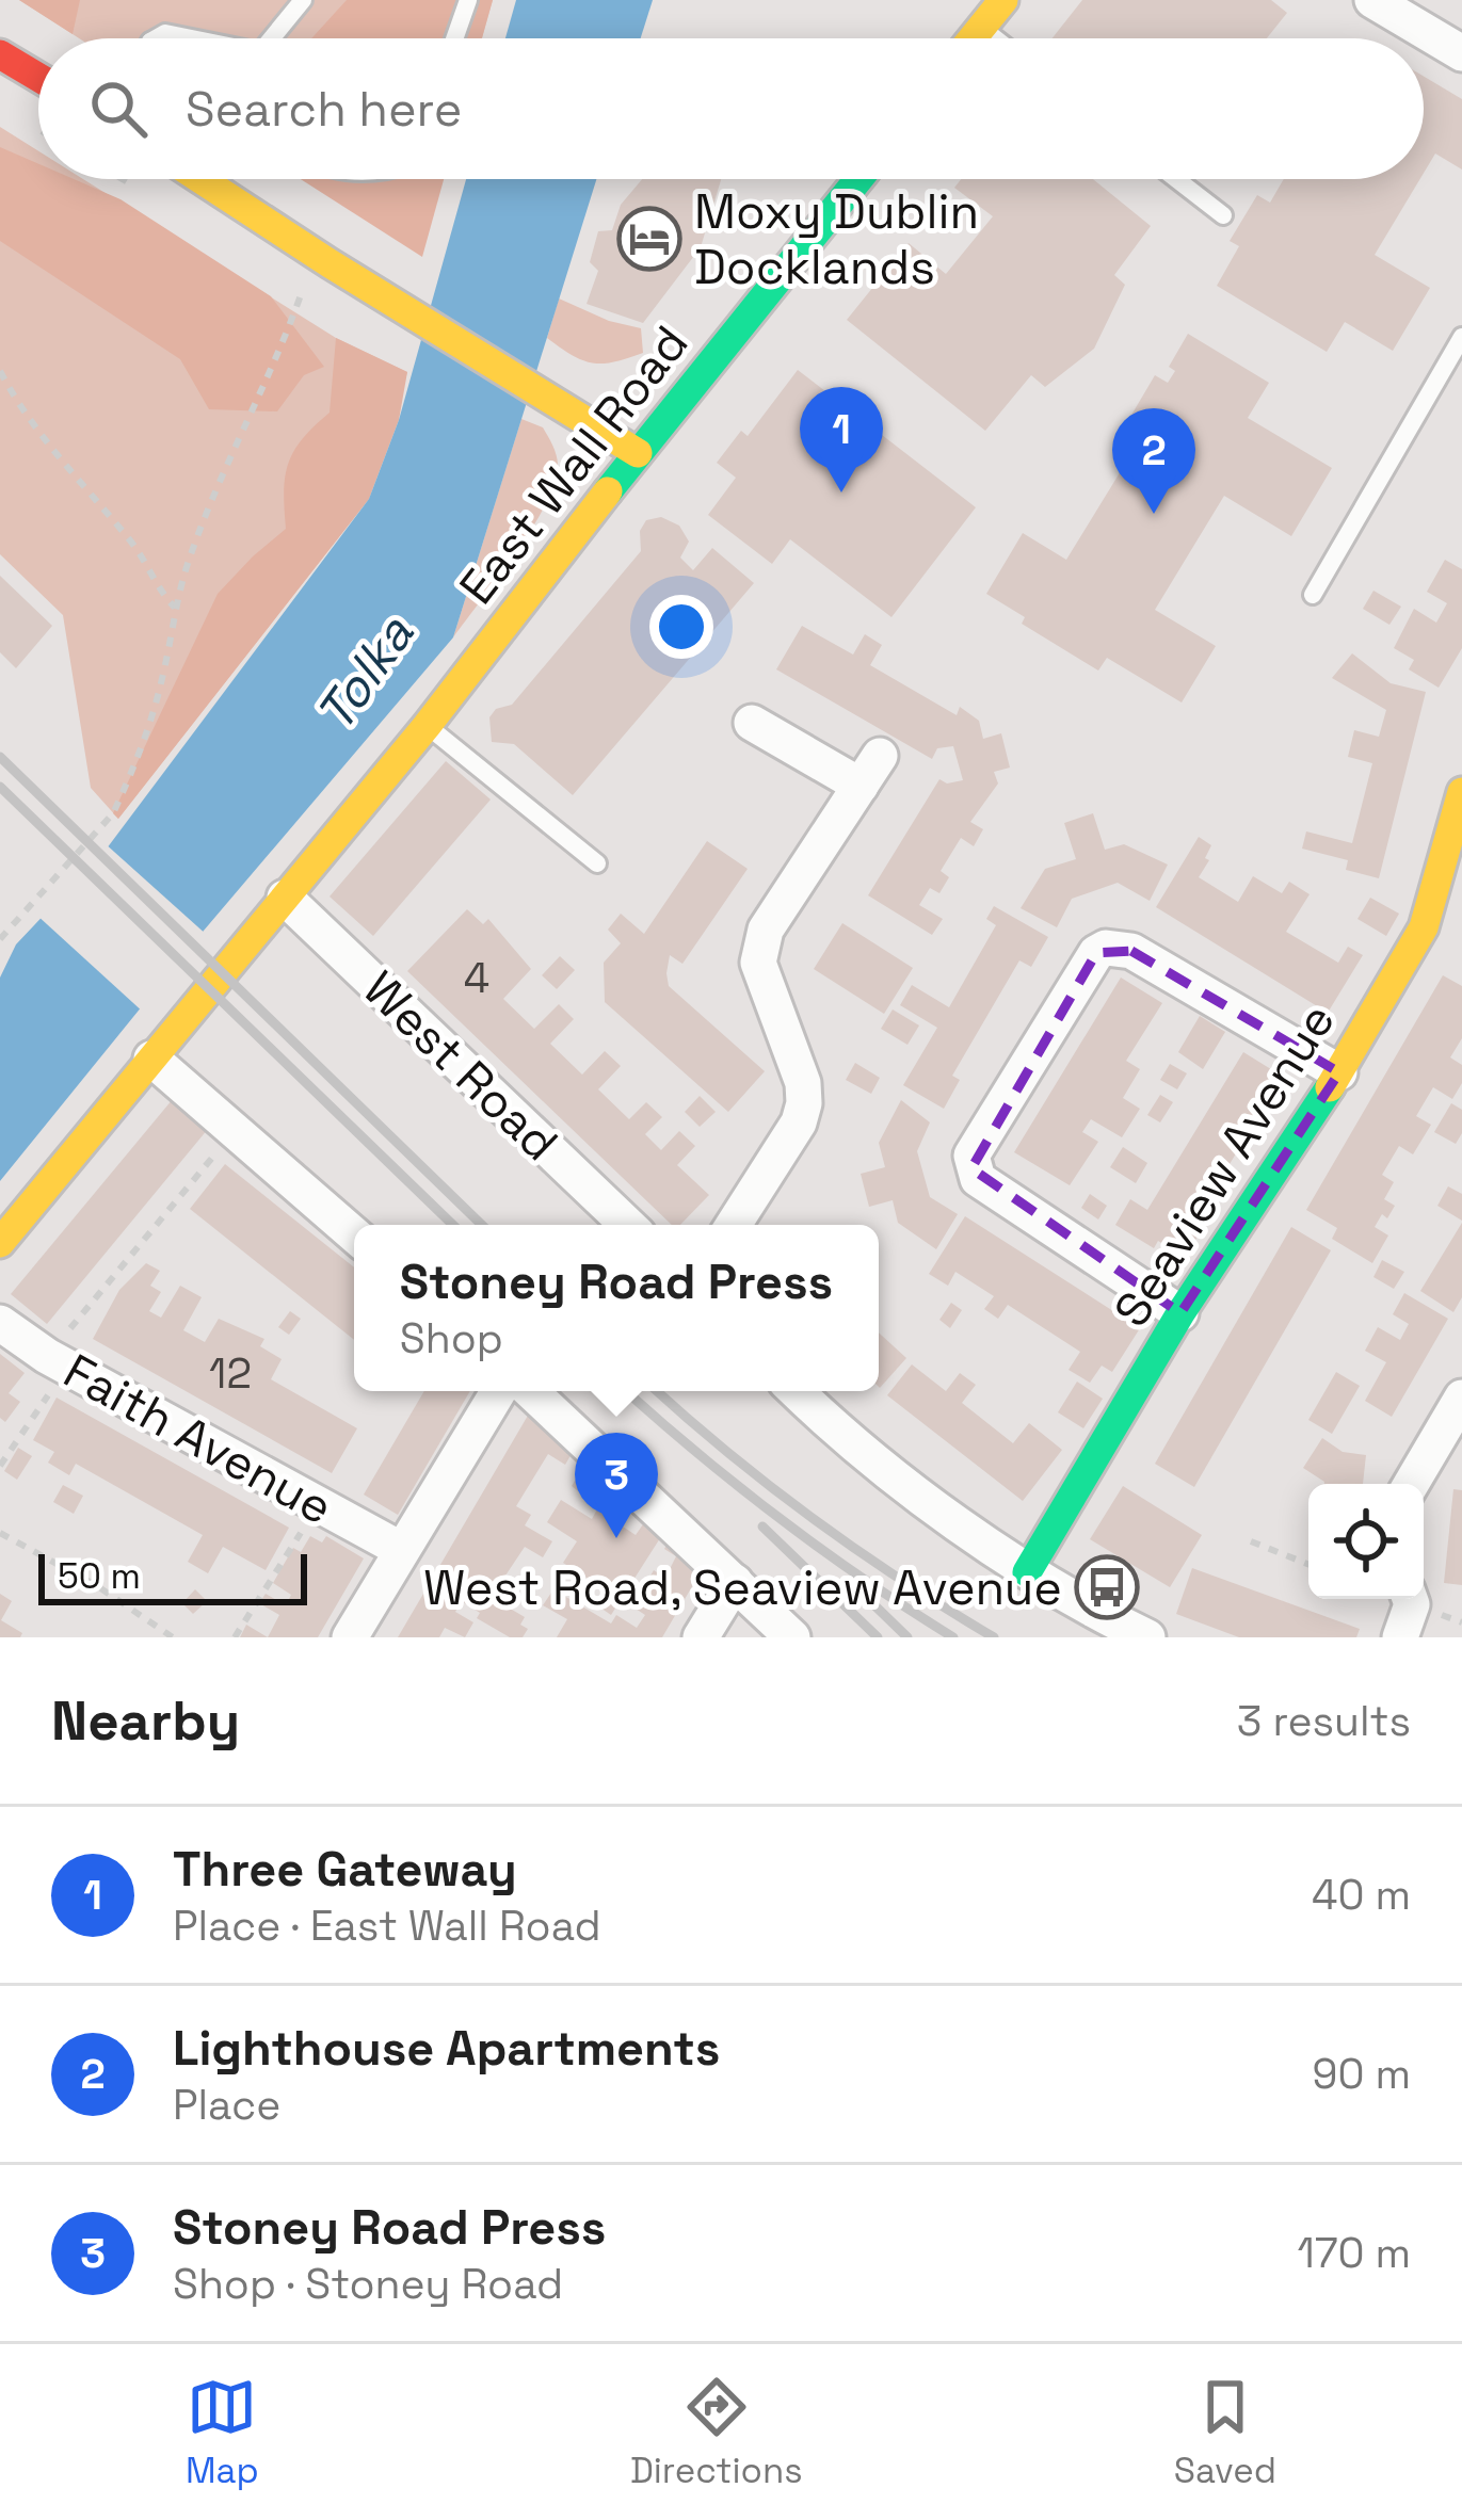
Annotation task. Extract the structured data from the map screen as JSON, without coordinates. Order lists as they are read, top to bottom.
{
  "streets": {
    "main road": ["East Wall Road", "Seaview Avenue"],
    "street": ["West Road", "Faith Avenue"]
  },
  "crossings": [
    ["East Wall Road", "West Road"]
  ],
  "water": ["Tolka"],
  "places": {
    "hotel": ["Moxy Dublin Docklands"],
    "bus stop": ["West Road, Seaview Avenue"]
  },
  "house_numbers": ["4", "12"],
  "scale_bar": "50 m",
  "page": {
    "search": "Search here",
    "pins": ["1", "2", "3"],
    "popup": ["Stoney Road Press", "Shop"],
    "scale": "50 m",
    "heading": ["Nearby", "3 results"],
    "list": [
      {
        "mark": "1",
        "name": "Three Gateway",
        "note": "Place · East Wall Road",
        "value": "40 m"
      },
      {
        "mark": "2",
        "name": "Lighthouse Apartments",
        "note": "Place",
        "value": "90 m"
      },
      {
        "mark": "3",
        "name": "Stoney Road Press",
        "note": "Shop · Stoney Road",
        "value": "170 m"
      }
    ],
    "nav": ["Map", "Directions", "Saved"]
  }
}
